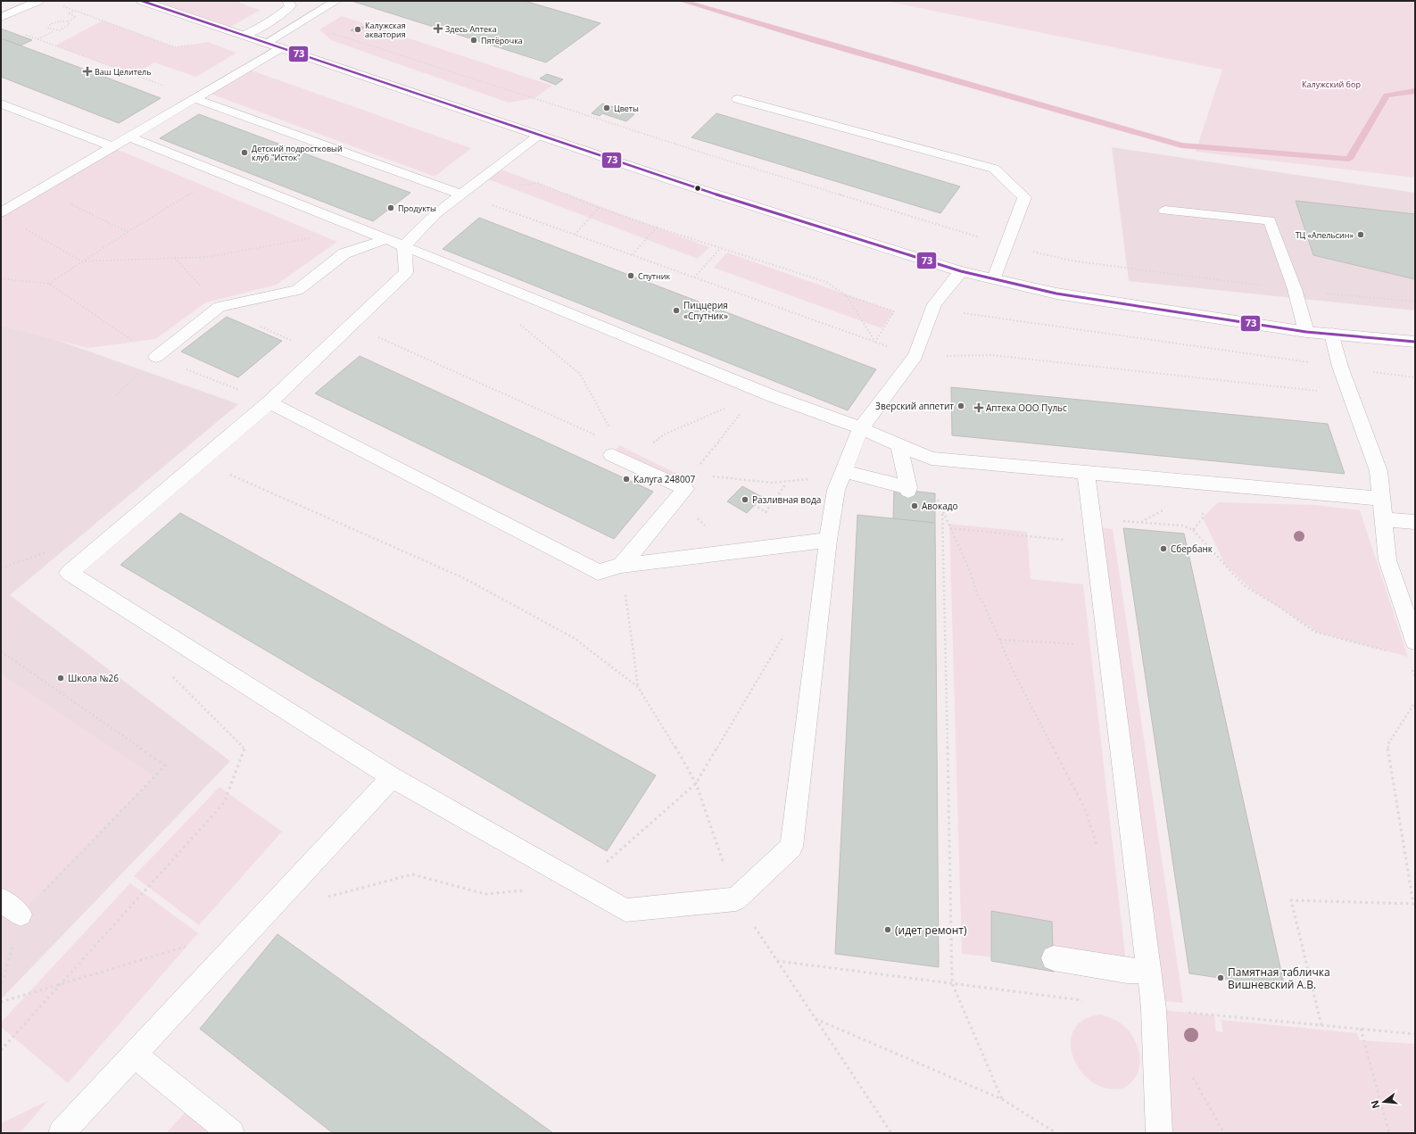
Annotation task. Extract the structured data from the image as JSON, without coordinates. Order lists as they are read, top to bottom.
{
  "parks": ["Калужский бор"],
  "places": {
    "health": ["Здесь Аптека", "Ваш Целитель", "Аптека ООО Пульс"],
    "other": [
      "Калужская акватория",
      "Пятёрочка",
      "Цветы",
      "Детский подростковый клуб \"Исток\"",
      "Продукты",
      "ТЦ «Апельсин»",
      "Спутник",
      "Пиццерия «Спутник»",
      "Зверский аппетит",
      "Калуга 248007",
      "Разливная вода",
      "Авокадо",
      "Сбербанк",
      "Школа №26",
      "(идет ремонт)",
      "Памятная табличка Вишневский А.В."
    ]
  },
  "lines": ["transit line 73"],
  "north": "left"
}
